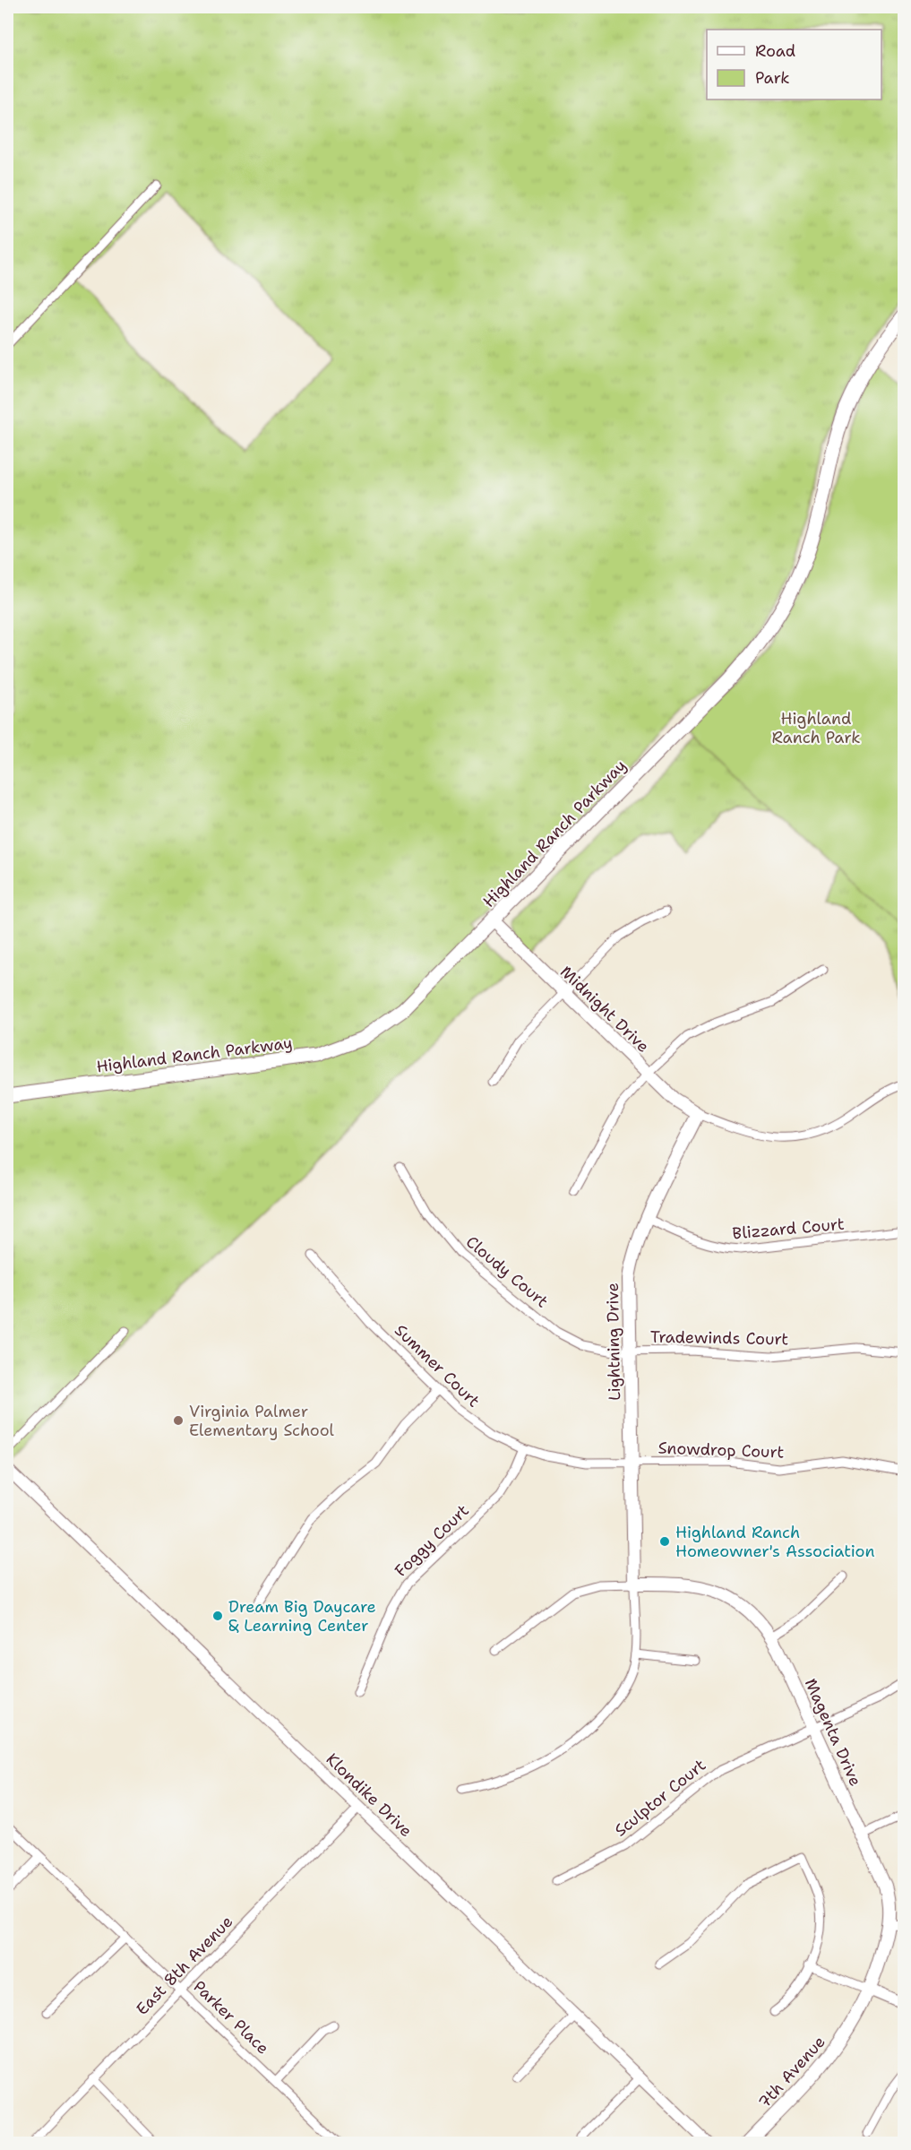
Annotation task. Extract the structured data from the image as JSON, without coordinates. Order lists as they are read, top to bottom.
{
  "streets": {
    "main road": [
      "Highland Ranch Parkway",
      "Midnight Drive",
      "Lightning Drive",
      "Magenta Drive",
      "7th Avenue"
    ],
    "street": [
      "Blizzard Court",
      "Cloudy Court",
      "Tradewinds Court",
      "Summer Court",
      "Snowdrop Court",
      "Foggy Court",
      "Klondike Drive",
      "Sculptor Court",
      "East 8th Avenue",
      "Parker Place"
    ]
  },
  "crossings": [
    ["Highland Ranch Parkway", "Midnight Drive"],
    ["Midnight Drive", "Lightning Drive"],
    ["Blizzard Court", "Lightning Drive"],
    ["Cloudy Court", "Tradewinds Court"],
    ["Cloudy Court", "Lightning Drive"],
    ["Tradewinds Court", "Lightning Drive"],
    ["Lightning Drive", "Summer Court"],
    ["Lightning Drive", "Snowdrop Court"],
    ["Lightning Drive", "Magenta Drive"],
    ["Summer Court", "Snowdrop Court"],
    ["Summer Court", "Foggy Court"],
    ["Magenta Drive", "Sculptor Court"],
    ["Magenta Drive", "7th Avenue"],
    ["Klondike Drive", "East 8th Avenue"],
    ["East 8th Avenue", "Parker Place"]
  ],
  "parks": ["Highland Ranch Park"],
  "places": ["Virginia Palmer Elementary School", "Highland Ranch Homeowner's Association", "Dream Big Daycare & Learning Center"],
  "legend": ["Road", "Park"]
}
